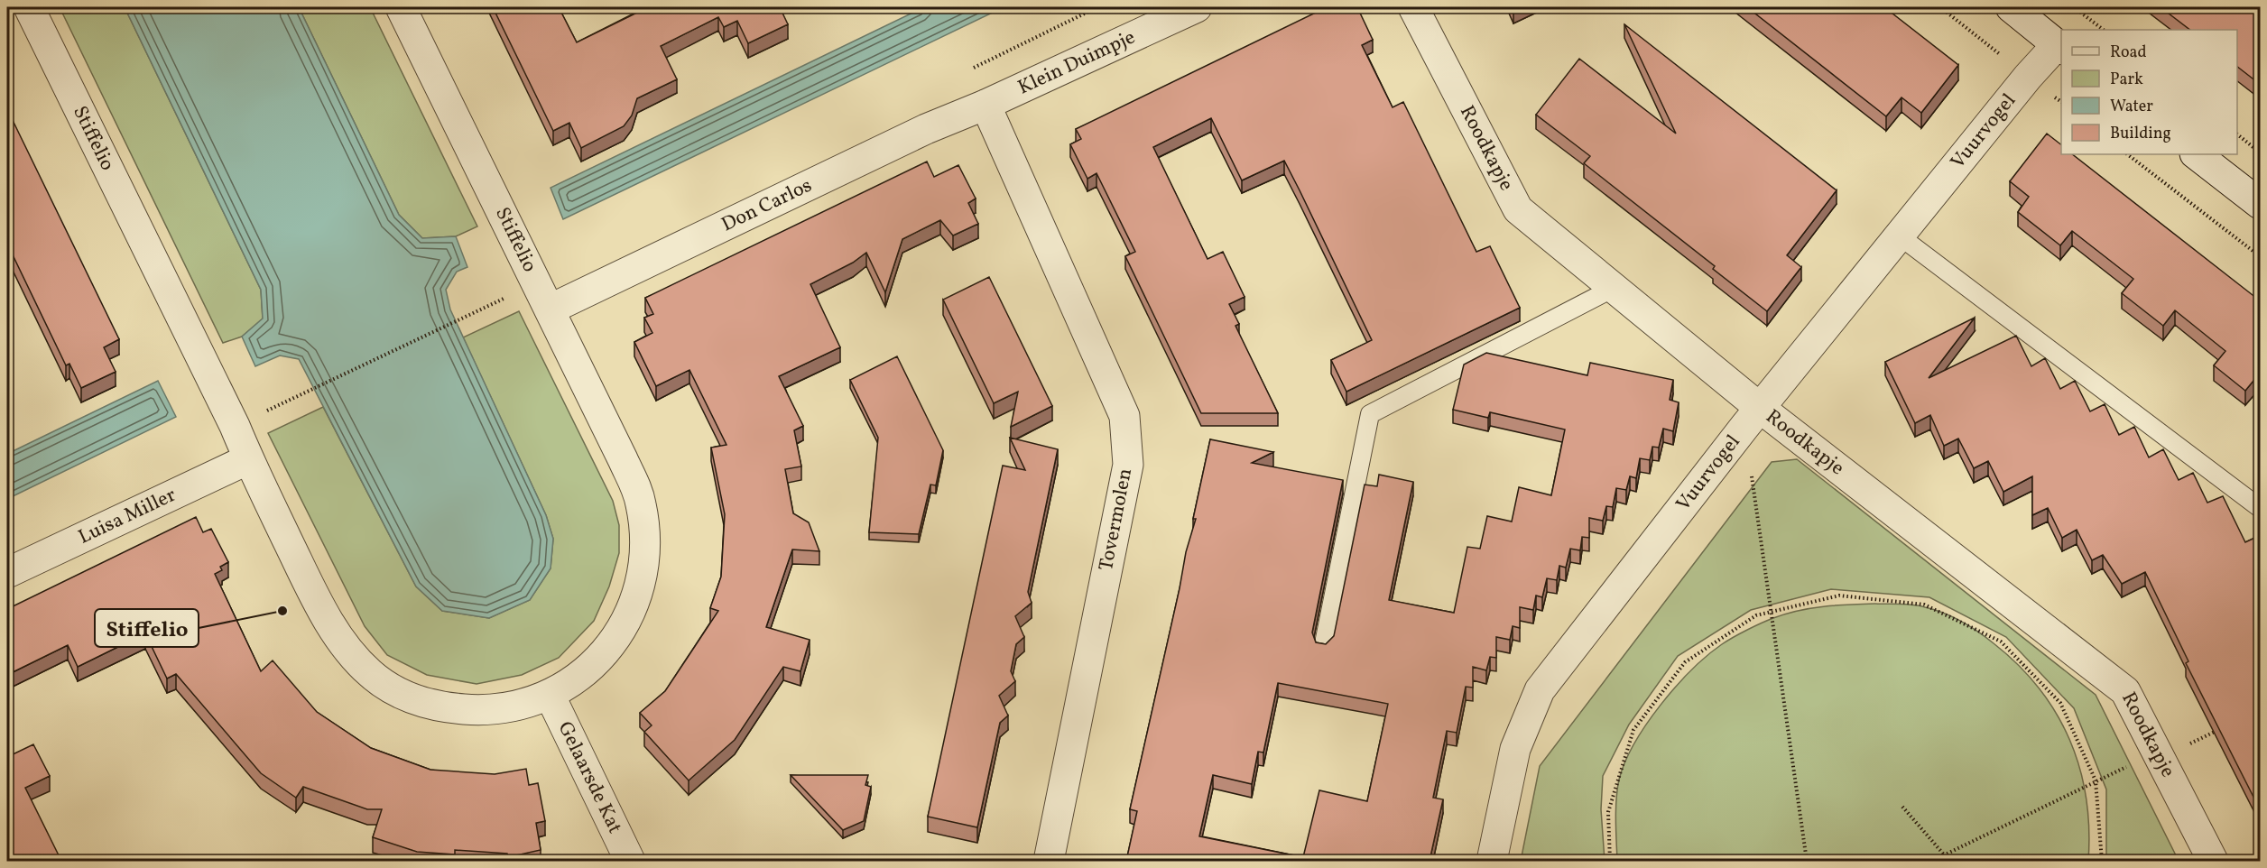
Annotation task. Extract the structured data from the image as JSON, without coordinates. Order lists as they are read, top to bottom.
{
  "streets": {
    "street": [
      "Klein Duimpje",
      "Vuurvogel",
      "Stiffelio",
      "Roodkapje",
      "Don Carlos",
      "Luisa Miller",
      "Tovermolen",
      "Gelaarsde Kat"
    ]
  },
  "crossings": [
    ["Klein Duimpje", "Don Carlos"],
    ["Klein Duimpje", "Tovermolen"],
    ["Vuurvogel", "Roodkapje"],
    ["Stiffelio", "Don Carlos"],
    ["Stiffelio", "Luisa Miller"],
    ["Stiffelio", "Gelaarsde Kat"],
    ["Don Carlos", "Tovermolen"]
  ],
  "places": ["Stiffelio"],
  "legend": [
    "Road",
    "Park",
    "Water",
    "Building"
  ]
}
